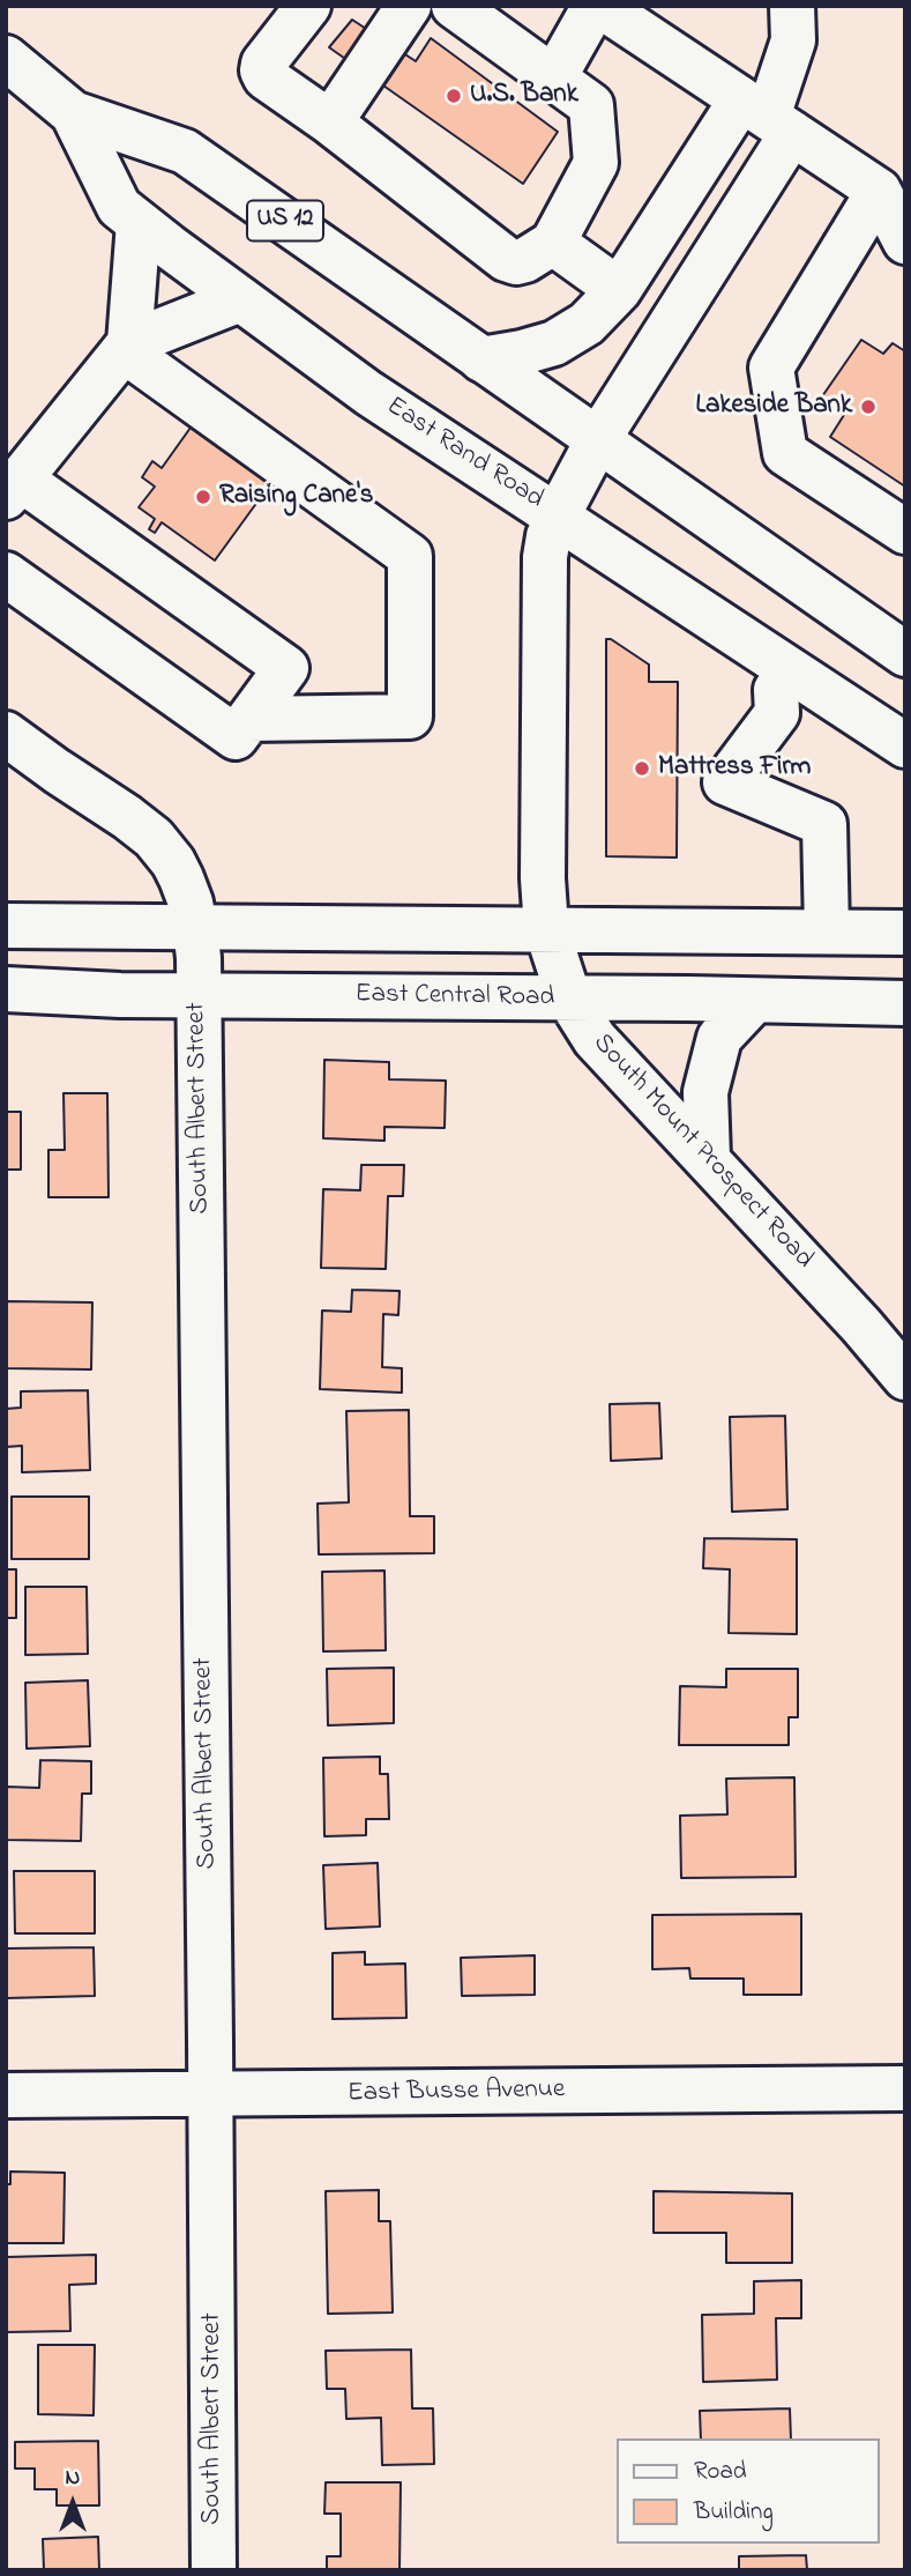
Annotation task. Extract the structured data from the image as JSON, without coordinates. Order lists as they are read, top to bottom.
{
  "streets": {
    "main road": [
      "US 12",
      "East Rand Road",
      "East Central Road",
      "South Albert Street",
      "South Mount Prospect Road",
      "East Busse Avenue"
    ]
  },
  "crossings": [
    ["East Rand Road", "South Mount Prospect Road"],
    ["East Central Road", "South Albert Street"],
    ["East Central Road", "South Mount Prospect Road"],
    ["South Albert Street", "East Busse Avenue"]
  ],
  "places": [
    "U.S. Bank",
    "Lakeside Bank",
    "Raising Cane's",
    "Mattress Firm"
  ],
  "legend": ["Road", "Building"],
  "north": "top"
}
